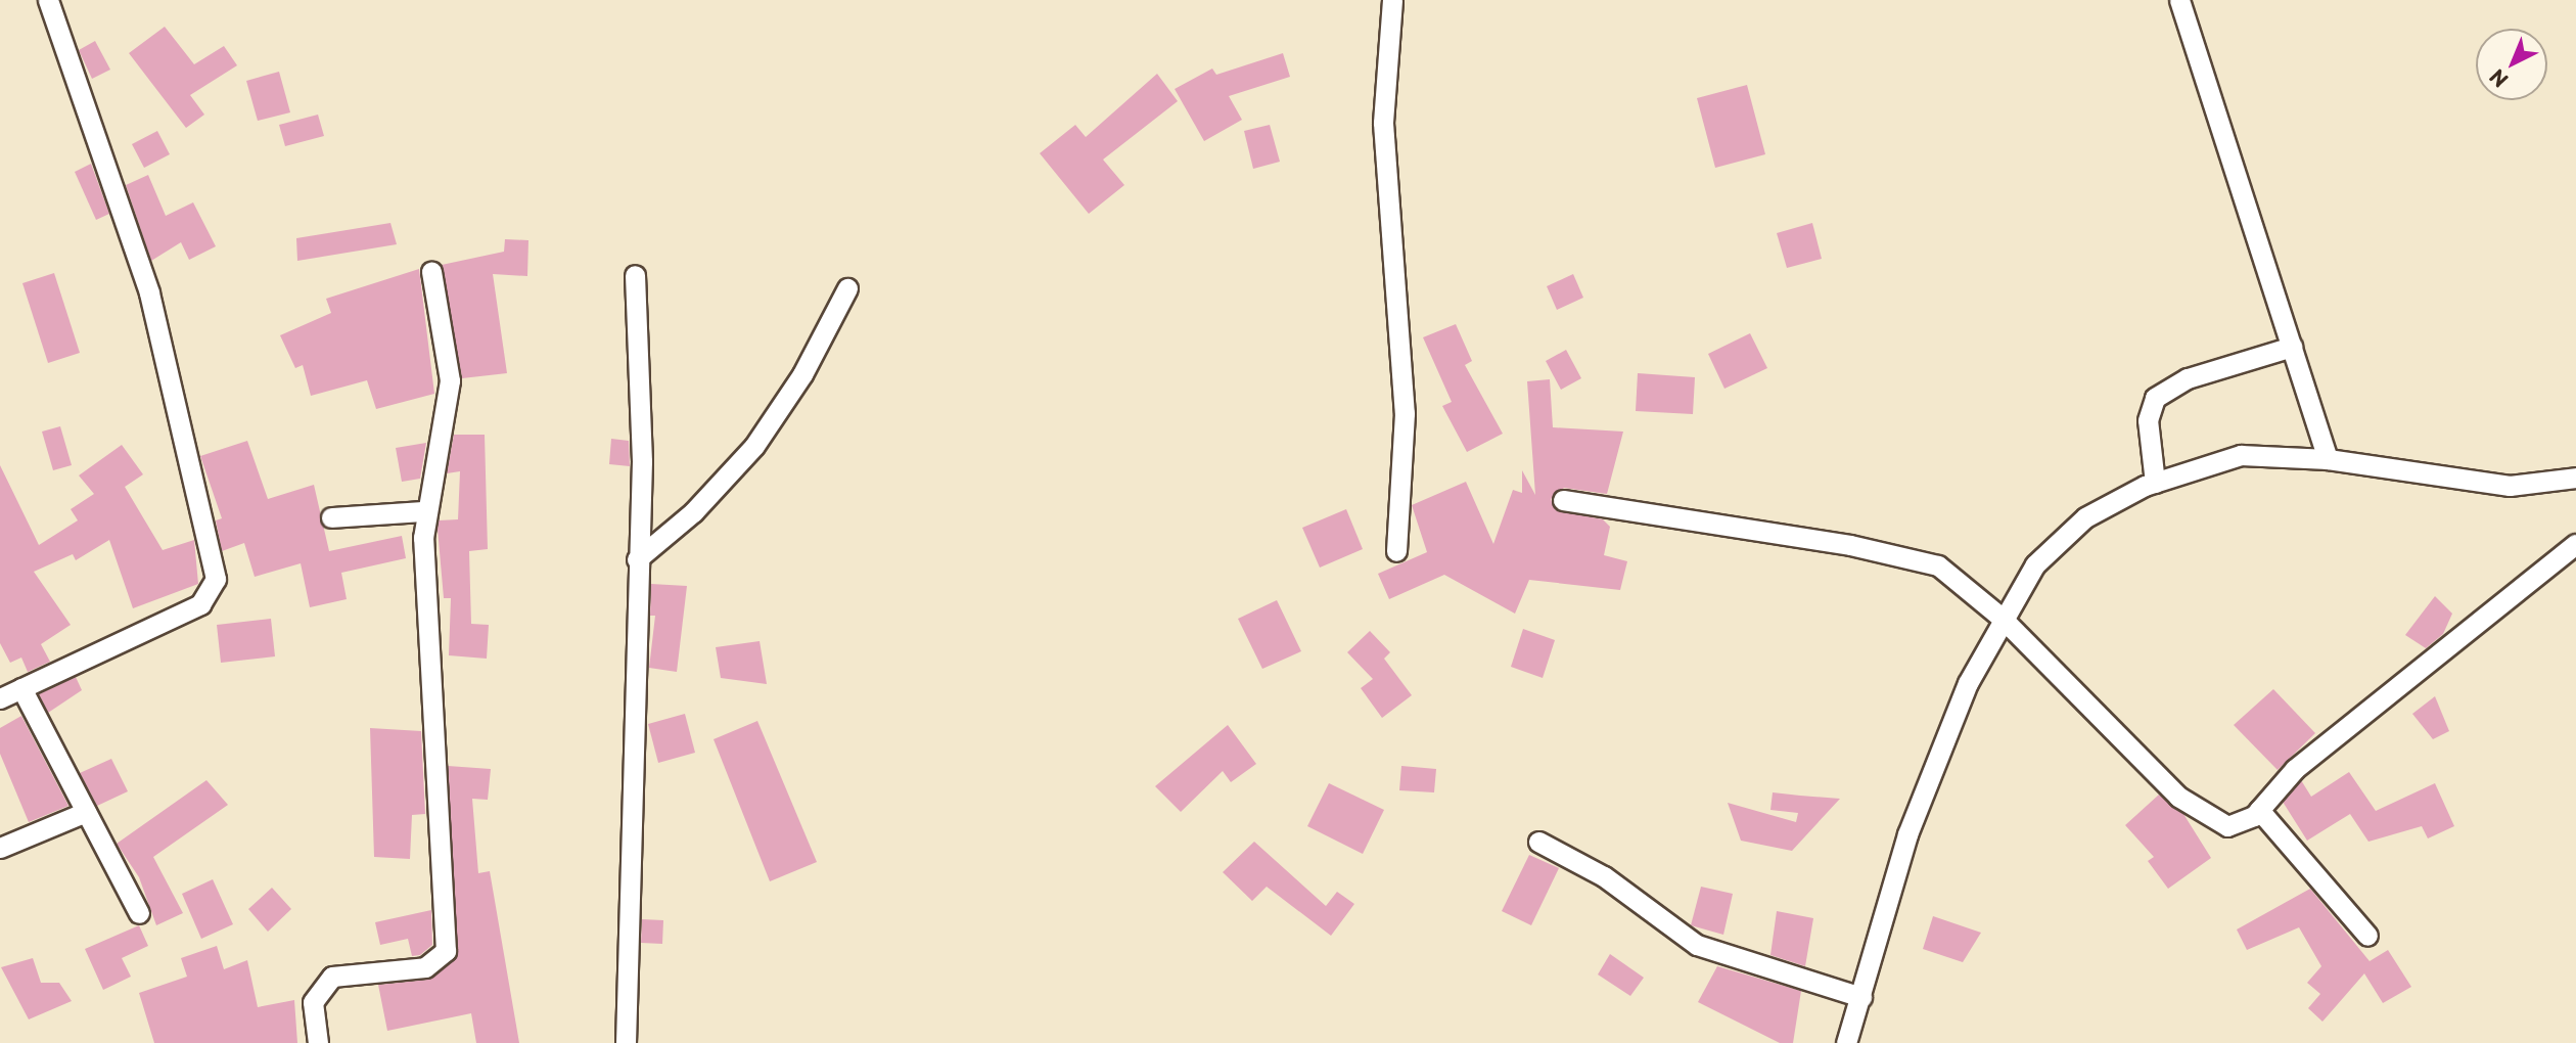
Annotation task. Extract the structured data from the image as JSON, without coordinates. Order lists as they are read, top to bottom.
{
  "north": "bottom left"
}
